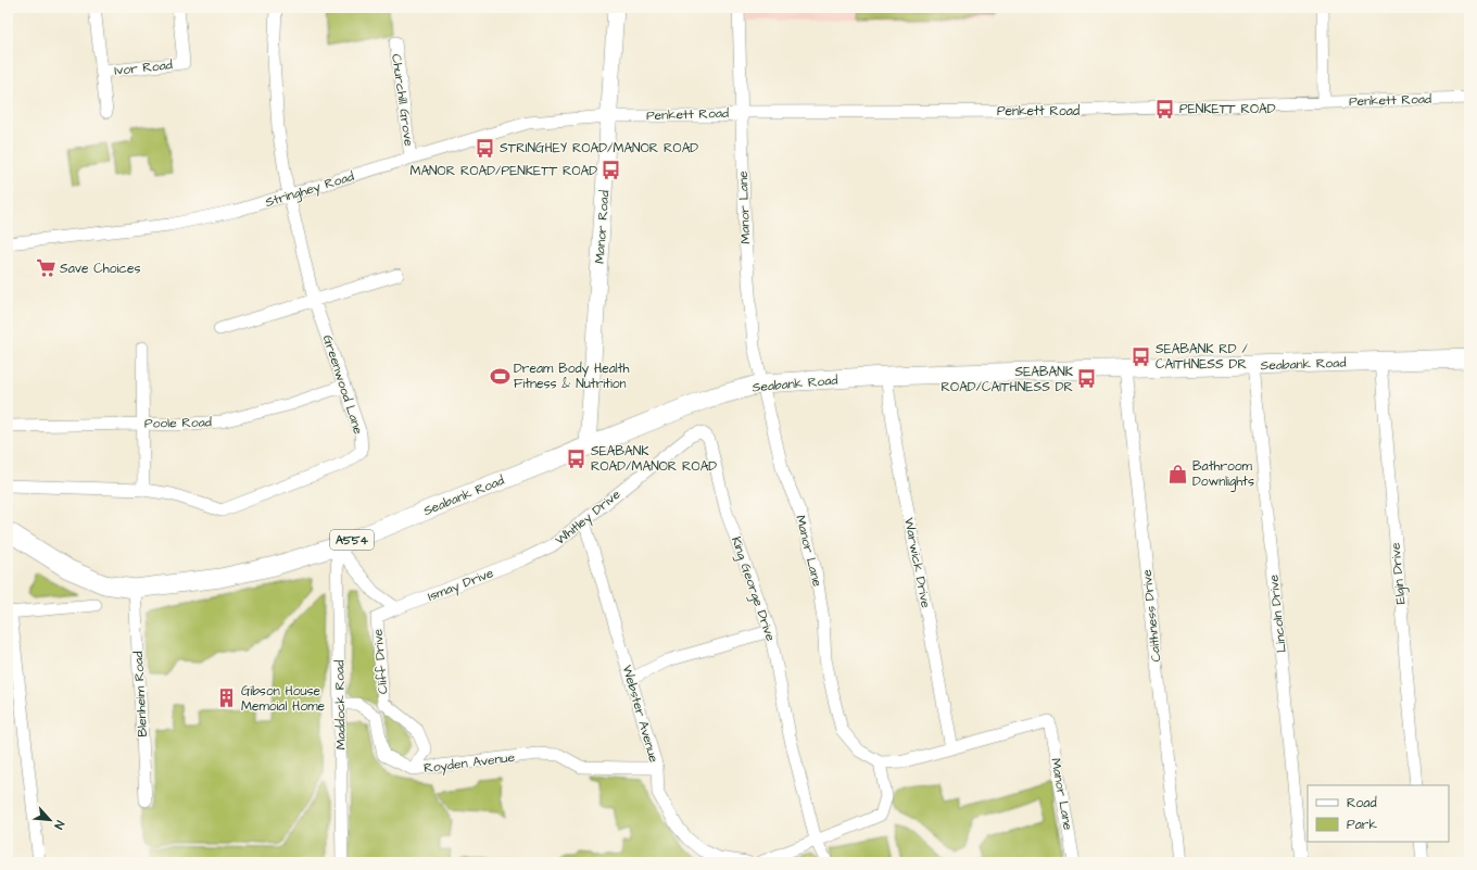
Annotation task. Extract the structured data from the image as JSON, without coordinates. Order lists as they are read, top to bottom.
{
  "streets": {
    "main road": ["Manor Road", "Seabank Road", "A554"],
    "street": [
      "Ivor Road",
      "Churchill Grove",
      "Penkett Road",
      "Stringhey Road",
      "Manor Lane",
      "Greenwood Lane",
      "Poole Road",
      "Whitley Drive",
      "Warwick Drive",
      "Elgin Drive",
      "Ismay Drive",
      "King George Drive",
      "Lincoln Drive",
      "Caithness Drive",
      "Cliff Drive",
      "Blenheim Road",
      "Maddock Road",
      "Webster Avenue",
      "Royden Avenue"
    ]
  },
  "crossings": [
    ["Churchill Grove", "Stringhey Road"],
    ["Penkett Road", "Stringhey Road"],
    ["Penkett Road", "Manor Lane"],
    ["Penkett Road", "Manor Road"],
    ["Stringhey Road", "Manor Road"],
    ["Stringhey Road", "Greenwood Lane"],
    ["Manor Lane", "Seabank Road"],
    ["Manor Lane", "Warwick Drive"],
    ["Manor Road", "Seabank Road"],
    ["Seabank Road", "Warwick Drive"],
    ["Seabank Road", "Elgin Drive"],
    ["Seabank Road", "Lincoln Drive"],
    ["Seabank Road", "Caithness Drive"],
    ["Seabank Road", "Blenheim Road"],
    ["Seabank Road", "Maddock Road"],
    ["Greenwood Lane", "Poole Road"],
    ["Whitley Drive", "Ismay Drive"],
    ["Whitley Drive", "King George Drive"],
    ["Whitley Drive", "Webster Avenue"],
    ["Ismay Drive", "Cliff Drive"],
    ["Cliff Drive", "Royden Avenue"],
    ["Maddock Road", "Royden Avenue"],
    ["Webster Avenue", "Royden Avenue"]
  ],
  "places": {
    "bus stop": [
      "PENKETT ROAD",
      "STRINGHEY ROAD/MANOR ROAD",
      "MANOR ROAD/PENKETT ROAD",
      "SEABANK RD / CAITHNESS DR",
      "SEABANK ROAD/CAITHNESS DR",
      "SEABANK ROAD/MANOR ROAD"
    ],
    "supermarket": ["Save Choices"],
    "sports": ["Dream Body Health Fitness & Nutrition"],
    "shop": ["Bathroom Downlights"],
    "building": ["Gibson House Memoial Home"]
  },
  "legend": ["Road", "Park"],
  "north": "bottom right"
}
